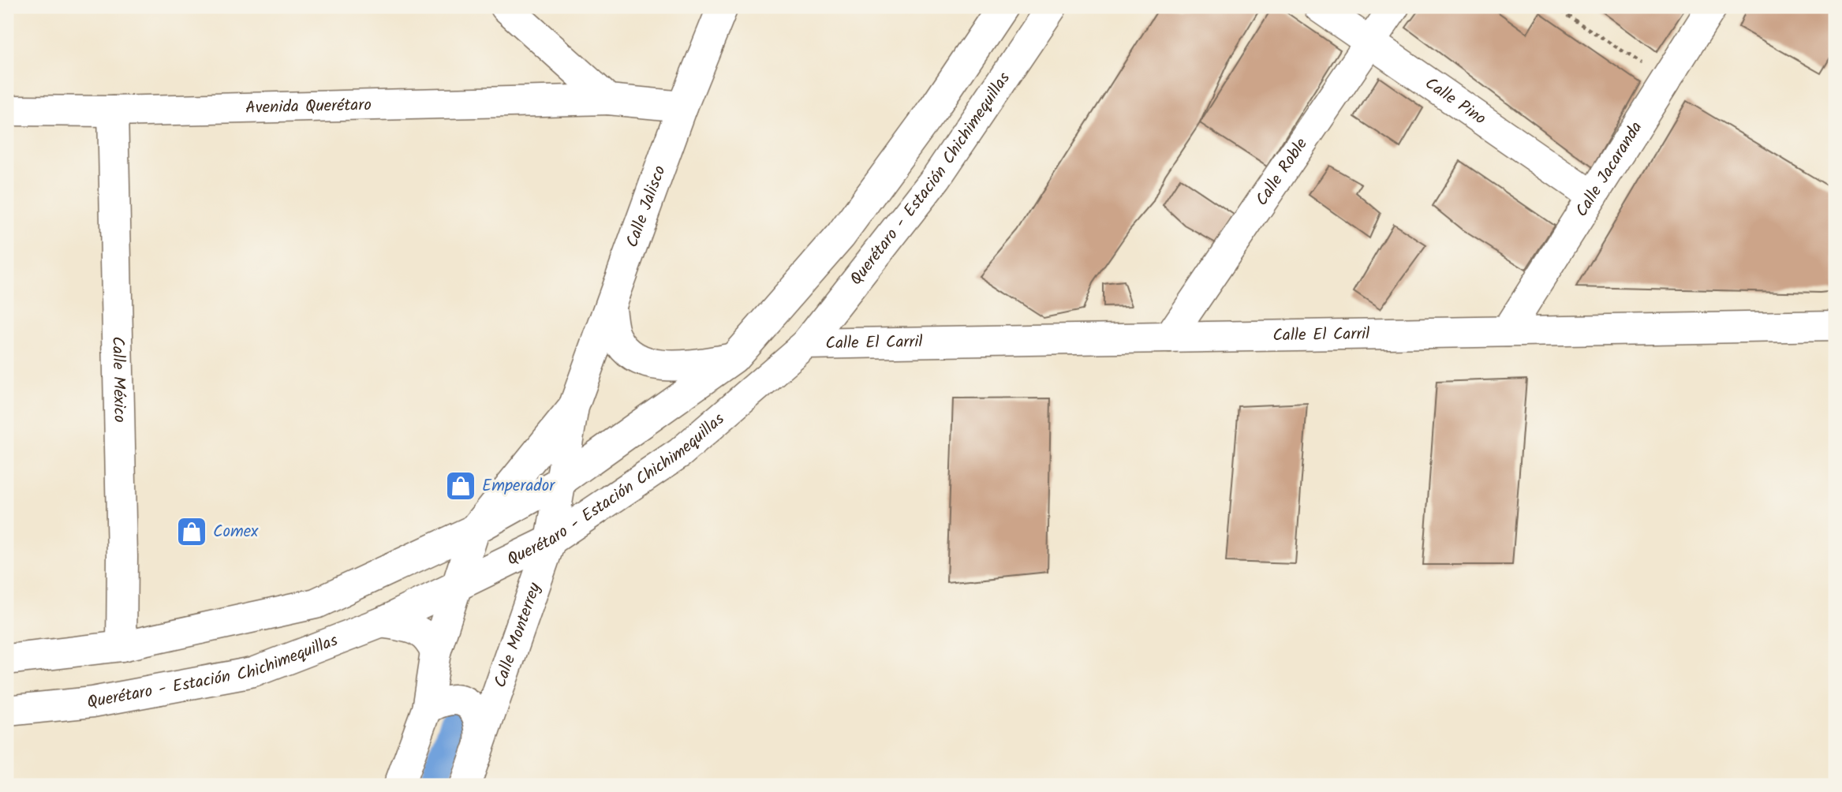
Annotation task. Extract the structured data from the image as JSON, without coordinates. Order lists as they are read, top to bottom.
{
  "streets": {
    "street": [
      "Calle Pino",
      "Avenida Querétaro",
      "Calle Jacaranda",
      "Calle Roble",
      "Querétaro - Estación Chichimequillas",
      "Calle Jalisco",
      "Calle El Carril",
      "Calle México",
      "Calle Monterrey"
    ]
  },
  "crossings": [
    ["Calle Pino", "Calle Jacaranda"],
    ["Calle Pino", "Calle Roble"],
    ["Avenida Querétaro", "Calle Jalisco"],
    ["Avenida Querétaro", "Calle México"],
    ["Calle Jacaranda", "Calle El Carril"],
    ["Calle Roble", "Calle El Carril"],
    ["Querétaro - Estación Chichimequillas", "Calle El Carril"],
    ["Querétaro - Estación Chichimequillas", "Calle Monterrey"],
    ["Calle Jalisco", "Calle Monterrey"]
  ],
  "places": {
    "shop": ["Emperador", "Comex"]
  }
}
